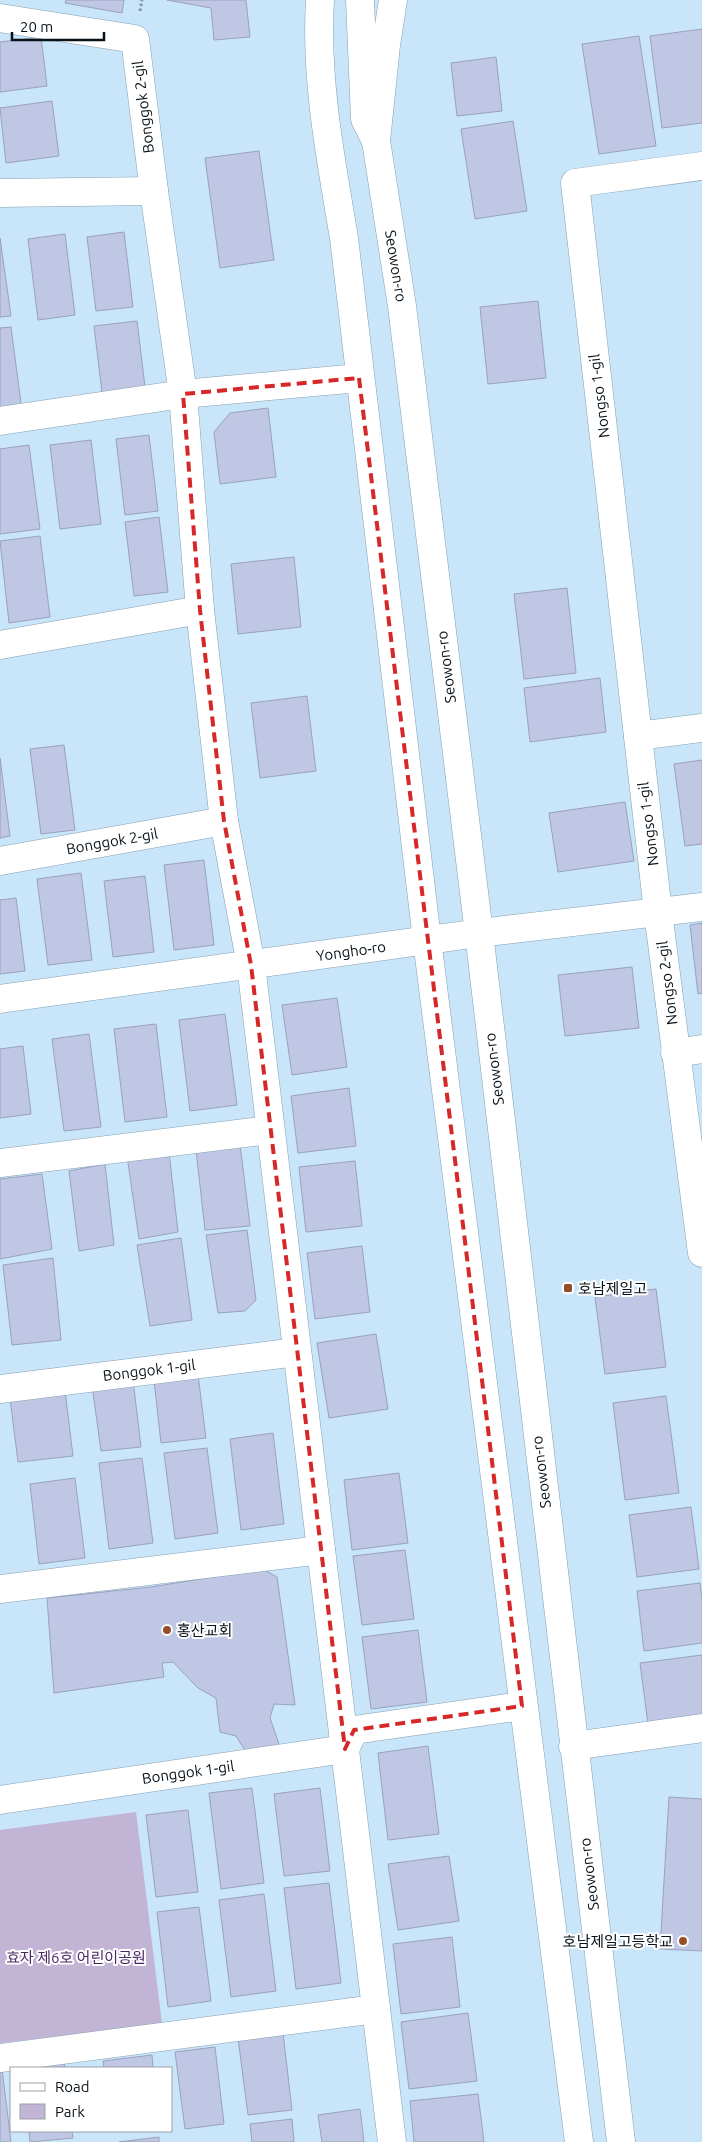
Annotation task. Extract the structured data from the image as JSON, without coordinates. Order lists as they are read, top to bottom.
{
  "streets": {
    "street": [
      "Bonggok 2-gil",
      "Seowon-ro",
      "Nongso 1-gil",
      "Yongho-ro",
      "Nongso 2-gil",
      "Bonggok 1-gil"
    ]
  },
  "crossings": [
    ["Bonggok 2-gil", "Yongho-ro"],
    ["Seowon-ro", "Yongho-ro"],
    ["Nongso 1-gil", "Yongho-ro"],
    ["Nongso 1-gil", "Nongso 2-gil"],
    ["Yongho-ro", "Nongso 2-gil"]
  ],
  "parks": ["효자 제6호 어린이공원"],
  "places": {
    "transit": ["호남제일고"],
    "other": ["홍산교회", "호남제일고등학교"]
  },
  "legend": ["Road", "Park"],
  "scale_bar": "20 m"
}
